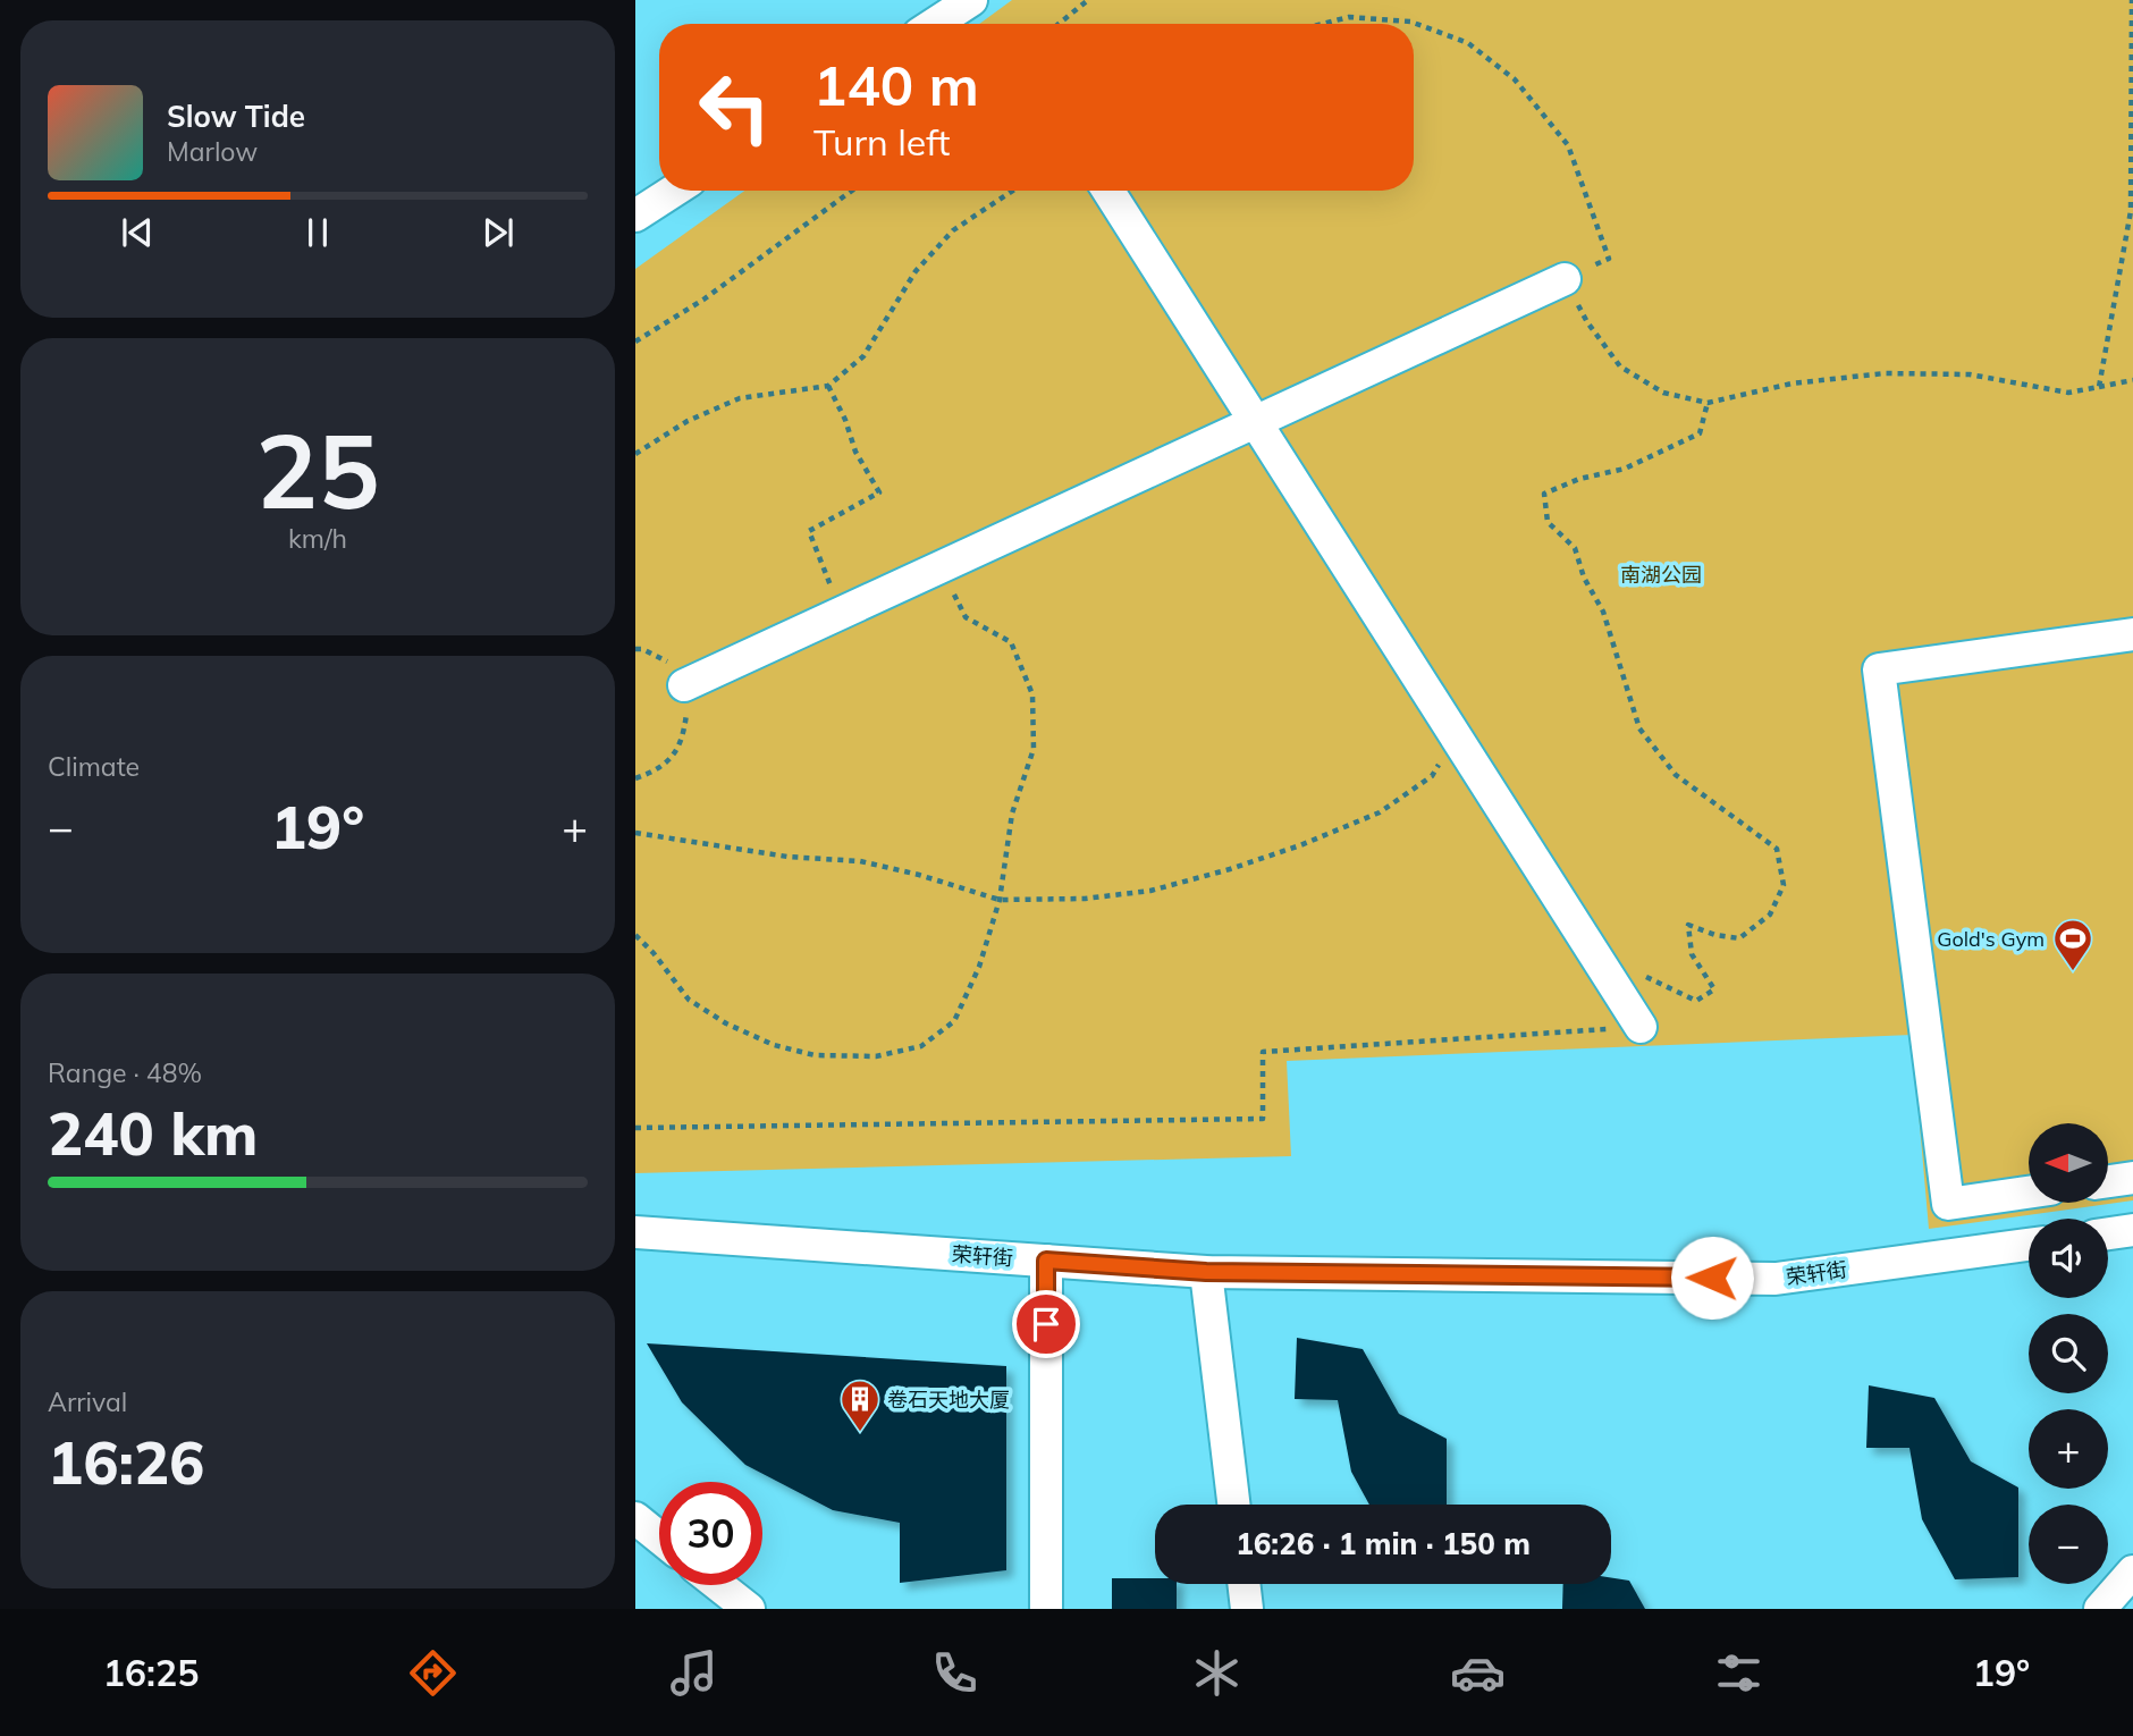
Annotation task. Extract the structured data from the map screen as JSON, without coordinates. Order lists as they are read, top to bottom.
{
  "streets": {
    "street": ["荣轩街"]
  },
  "parks": ["南湖公园"],
  "places": {
    "sports": ["Gold's Gym"],
    "building": ["卷石天地大厦"]
  },
  "north": "left",
  "page": {
    "turn": ["140 m", "Turn left"],
    "song": ["Slow Tide", "Marlow"],
    "tile": [
      ["25", "km/h"],
      "Climate",
      ["Range · 48%", "240 km"],
      ["Arrival", "16:26"]
    ],
    "heat": ["−", "19°", "+"],
    "map_buttons": ["+", "−"],
    "limit": "30",
    "trip": "16:26 · 1 min · 150 m",
    "tabs": ["16:25", "19°"]
  }
}
